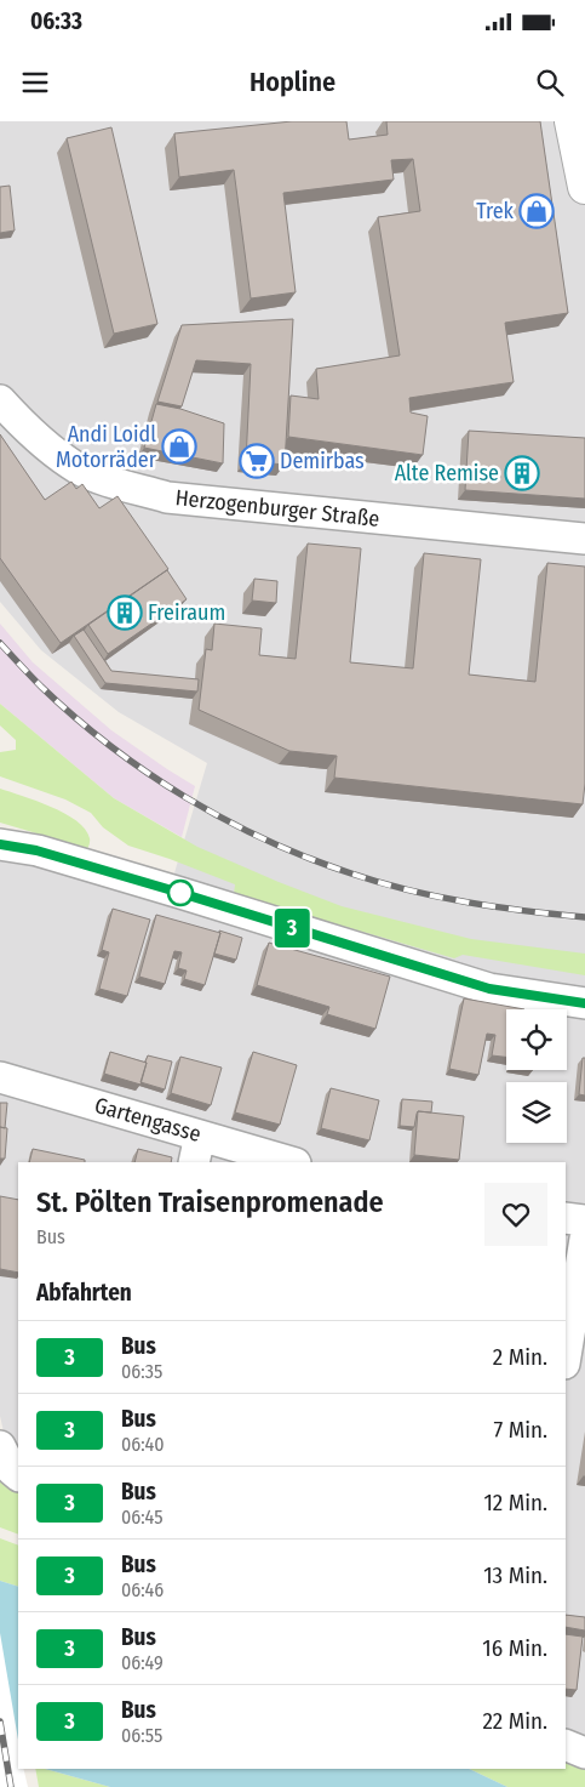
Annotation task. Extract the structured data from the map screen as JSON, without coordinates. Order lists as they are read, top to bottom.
{
  "streets": {
    "street": ["Herzogenburger Straße", "Gartengasse"]
  },
  "places": {
    "shop": ["Trek", "Andi Loidl Motorräder"],
    "supermarket": ["Demirbas"],
    "building": ["Alte Remise", "Freiraum"]
  },
  "lines": ["bus line 3"],
  "page": {
    "status": "06:33",
    "header": "Hopline",
    "on_map": "3",
    "heading": [
      ["St. Pölten Traisenpromenade", "Bus"],
      "Abfahrten"
    ],
    "list": [
      {
        "mark": "3",
        "name": "Bus",
        "note": "06:35",
        "value": "2 Min."
      },
      {
        "mark": "3",
        "name": "Bus",
        "note": "06:40",
        "value": "7 Min."
      },
      {
        "mark": "3",
        "name": "Bus",
        "note": "06:45",
        "value": "12 Min."
      },
      {
        "mark": "3",
        "name": "Bus",
        "note": "06:46",
        "value": "13 Min."
      },
      {
        "mark": "3",
        "name": "Bus",
        "note": "06:49",
        "value": "16 Min."
      },
      {
        "mark": "3",
        "name": "Bus",
        "note": "06:55",
        "value": "22 Min."
      }
    ]
  }
}
